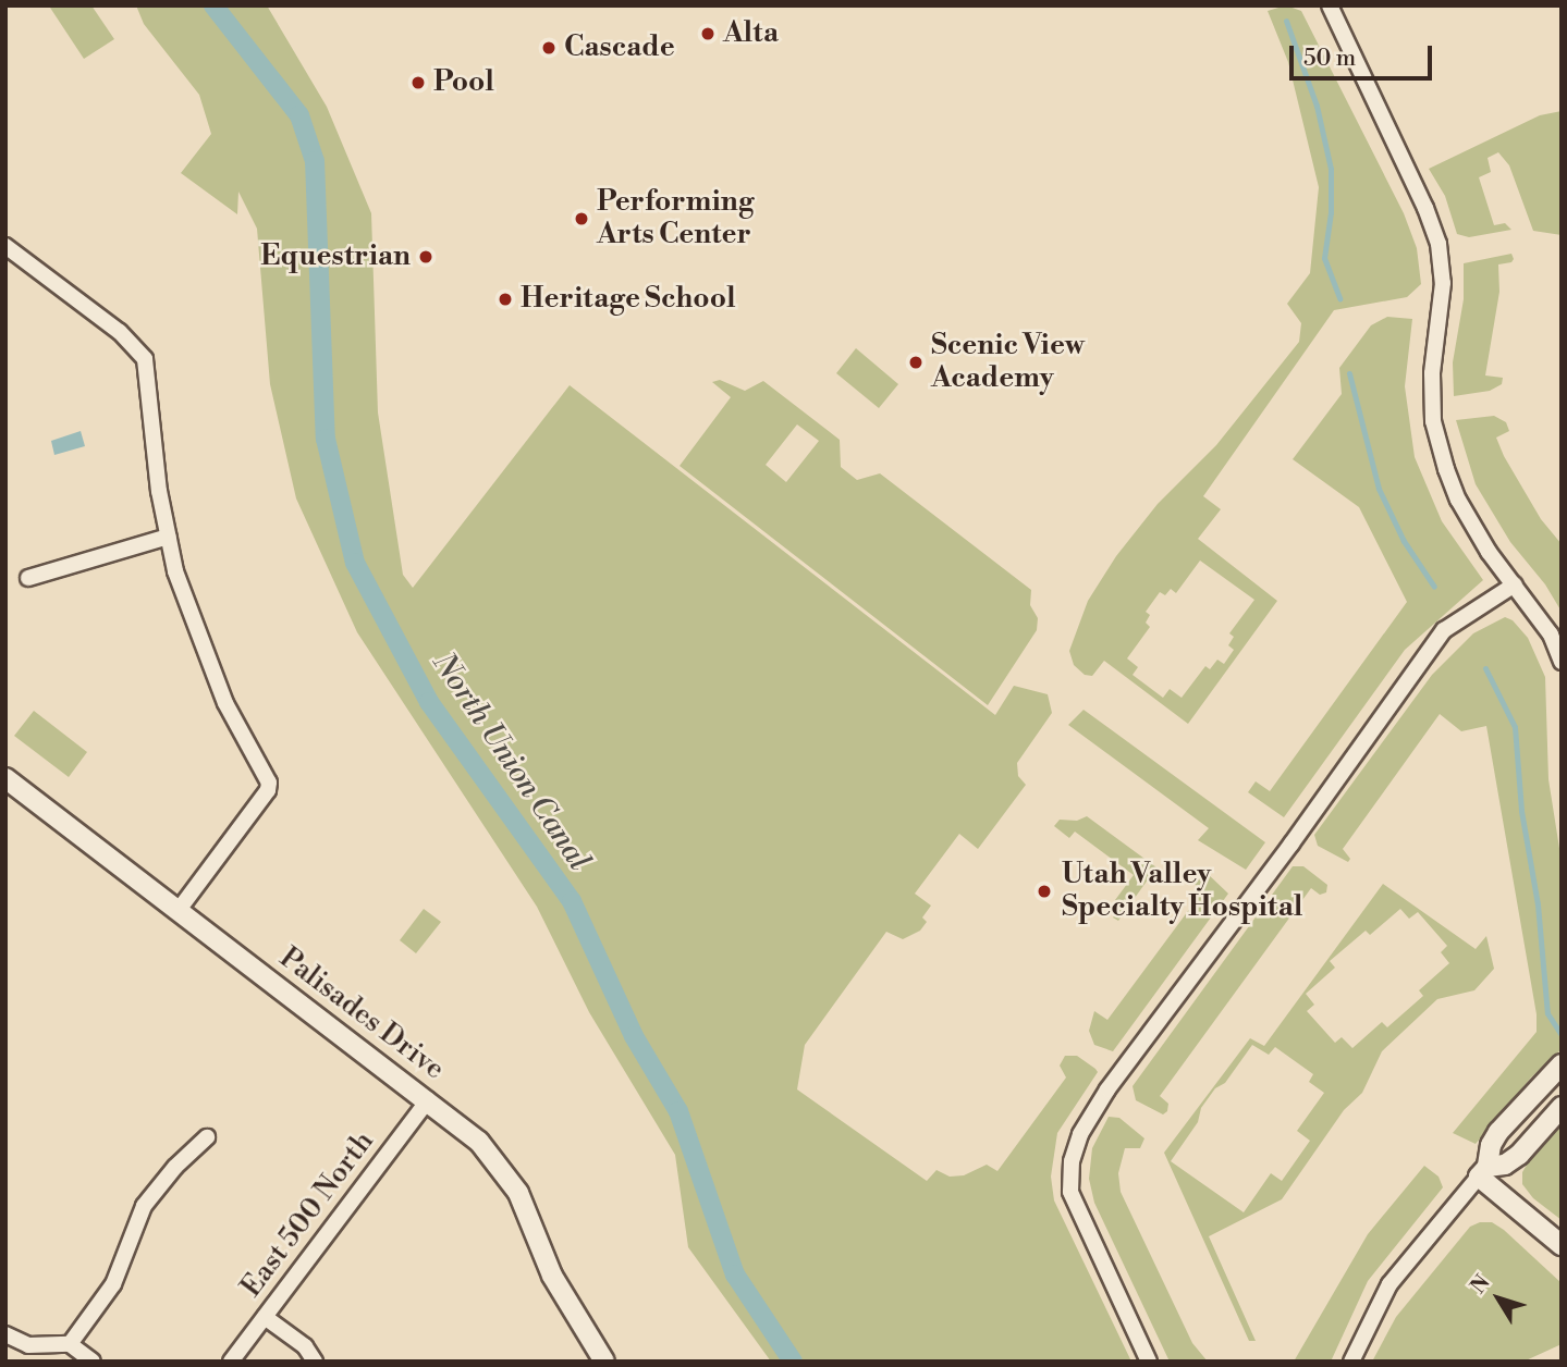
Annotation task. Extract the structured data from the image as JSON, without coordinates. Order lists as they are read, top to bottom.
{
  "streets": {
    "street": ["Palisades Drive", "East 500 North"]
  },
  "crossings": [
    ["Palisades Drive", "East 500 North"]
  ],
  "water": ["North Union Canal"],
  "places": [
    "Alta",
    "Cascade",
    "Pool",
    "Performing Arts Center",
    "Equestrian",
    "Heritage School",
    "Scenic View Academy",
    "Utah Valley Specialty Hospital"
  ],
  "scale_bar": "50 m",
  "north": "top left"
}
